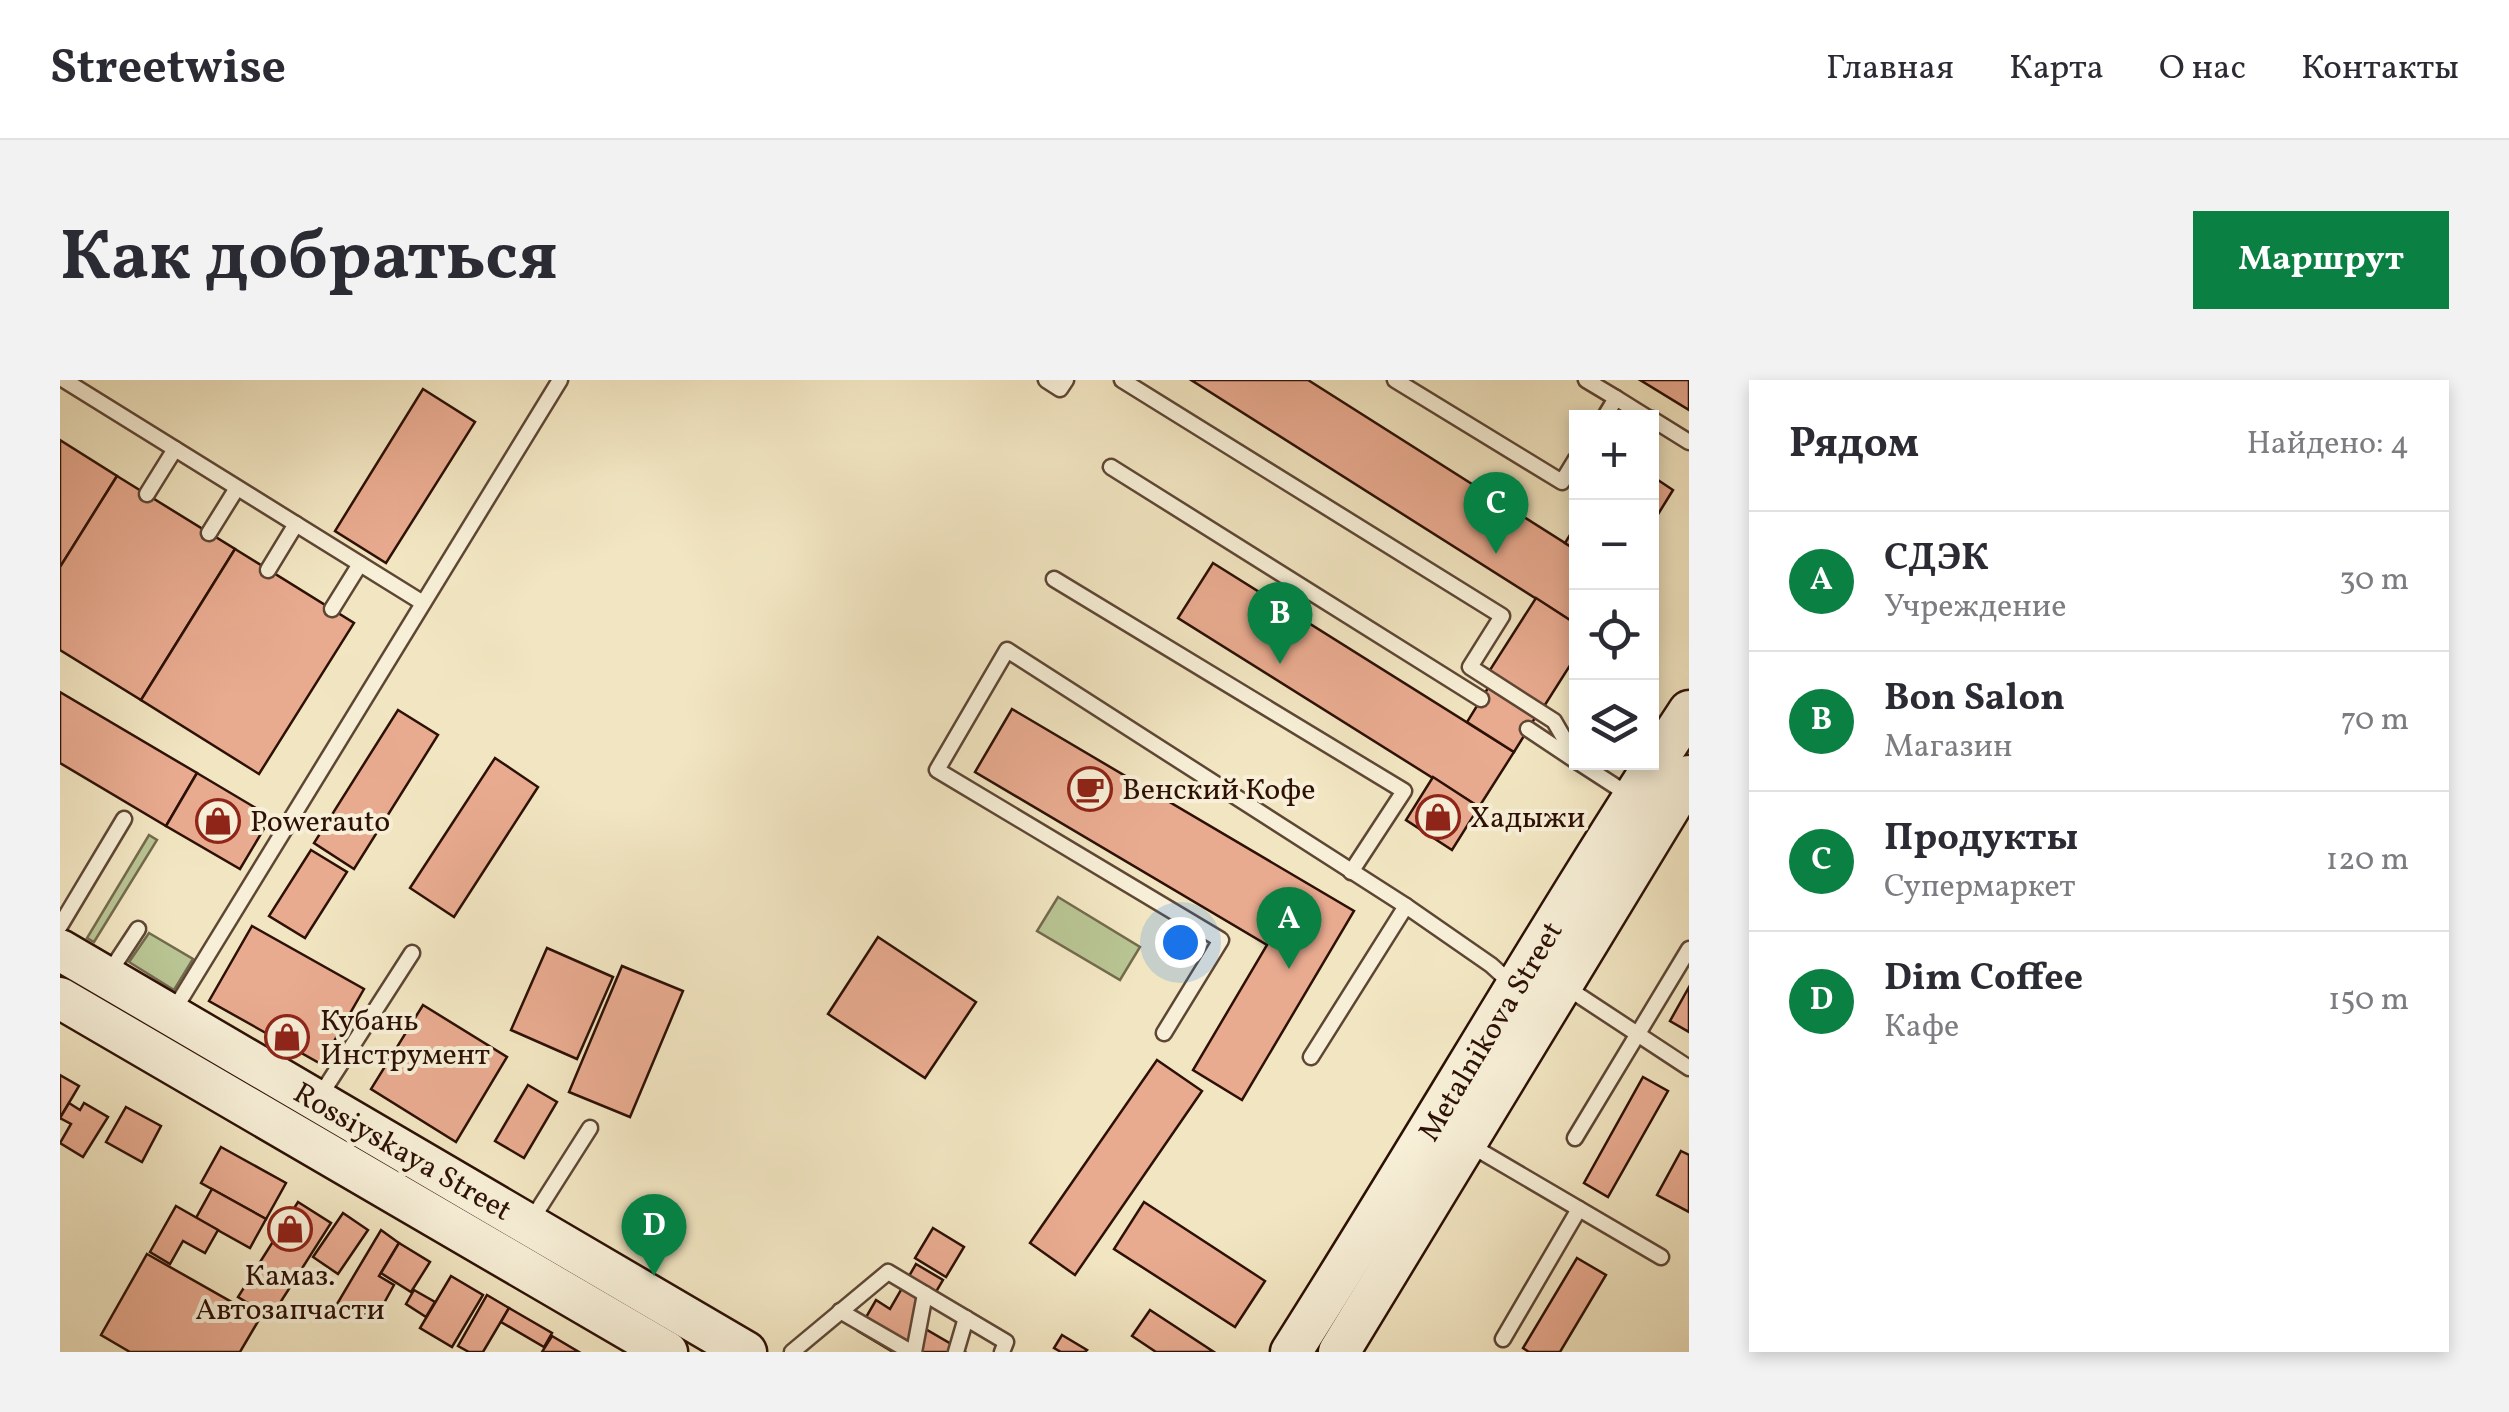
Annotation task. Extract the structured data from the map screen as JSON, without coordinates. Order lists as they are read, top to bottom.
{
  "streets": {
    "main road": ["Metalnikova Street", "Rossiyskaya Street"]
  },
  "places": {
    "cafe": ["Венский Кофе"],
    "shop": [
      "Хадыжи",
      "Powerauto",
      "Кубань Инструмент",
      "Камаз. Автозапчасти"
    ]
  },
  "page": {
    "header": "Streetwise",
    "nav": [
      "Главная",
      "Карта",
      "О нас",
      "Контакты"
    ],
    "title": "Как добраться",
    "buttons": "Маршрут",
    "heading": ["Рядом", "Найдено: 4"],
    "map_buttons": ["+", "−"],
    "pins": [
      "C",
      "B",
      "A",
      "D"
    ],
    "list": [
      {
        "mark": "A",
        "name": "СДЭК",
        "note": "Учреждение",
        "value": "30 m"
      },
      {
        "mark": "B",
        "name": "Bon Salon",
        "note": "Магазин",
        "value": "70 m"
      },
      {
        "mark": "C",
        "name": "Продукты",
        "note": "Супермаркет",
        "value": "120 m"
      },
      {
        "mark": "D",
        "name": "Dim Coffee",
        "note": "Кафе",
        "value": "150 m"
      }
    ]
  }
}
